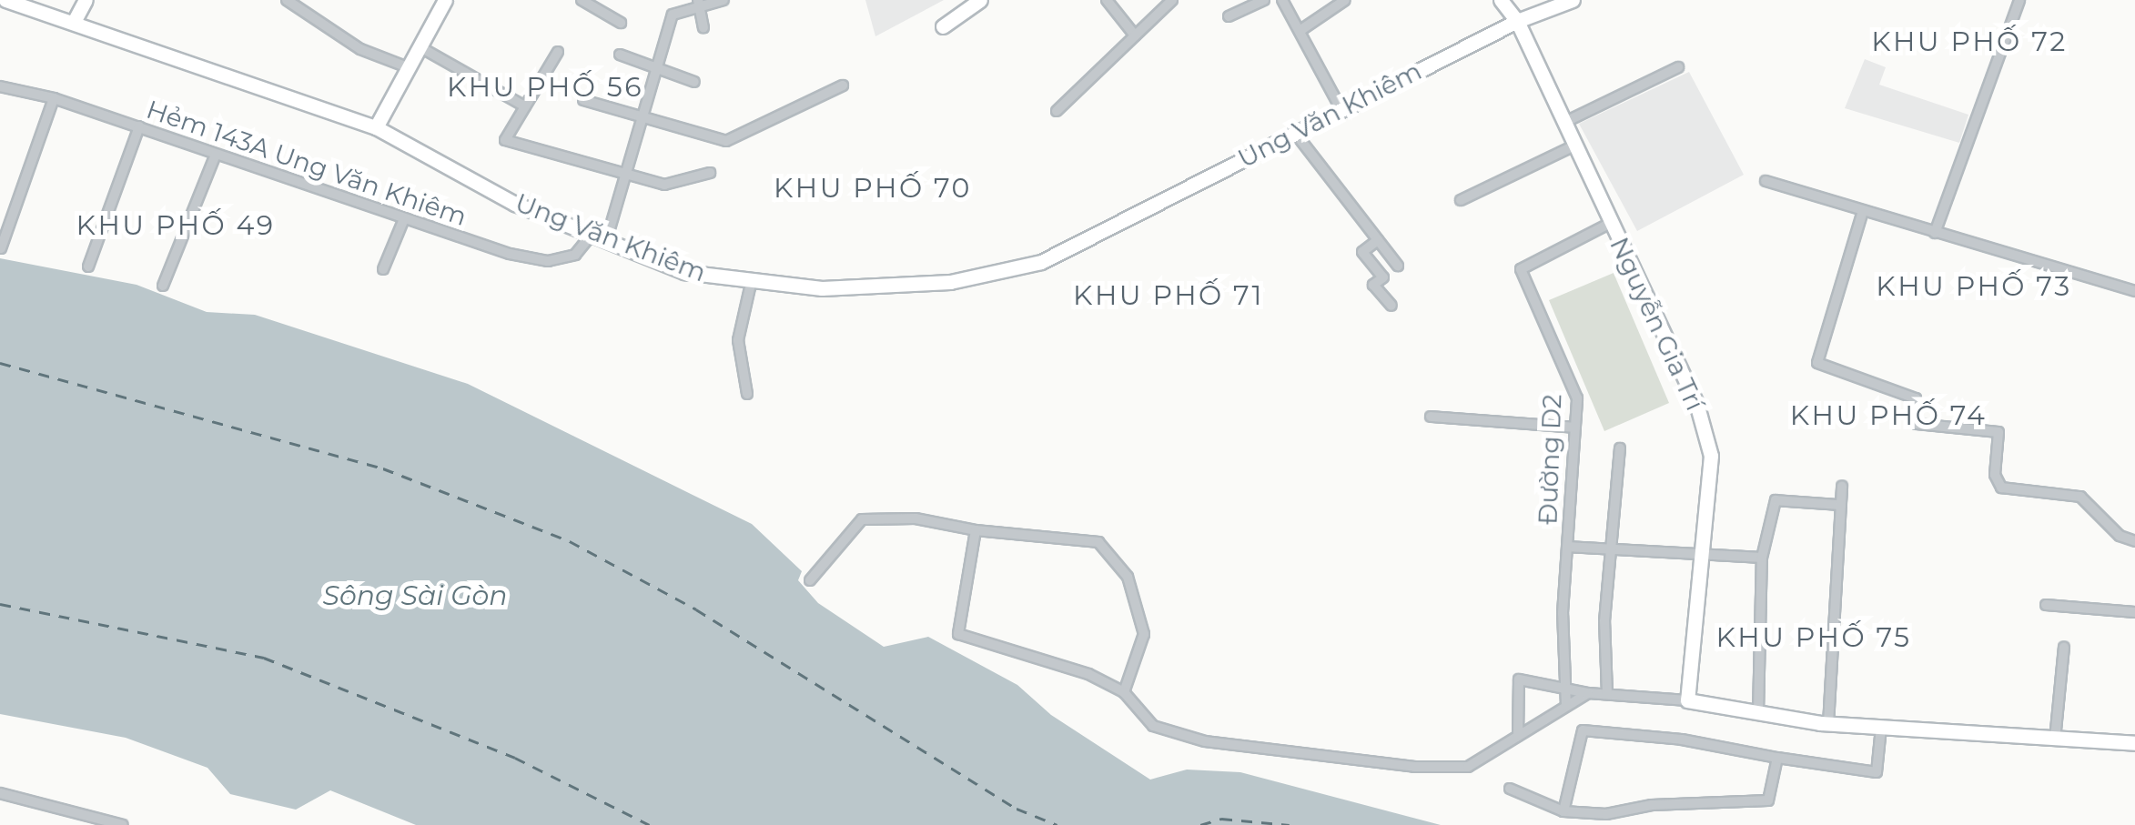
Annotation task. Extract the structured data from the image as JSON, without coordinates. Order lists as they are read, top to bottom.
{
  "streets": {
    "main road": ["Ung Văn Khiêm", "Nguyễn Gia Trí"],
    "street": ["Hẻm 143A Ung Văn Khiêm", "Đường D2"]
  },
  "crossings": [
    ["Ung Văn Khiêm", "Hẻm 143A Ung Văn Khiêm"],
    ["Ung Văn Khiêm", "Nguyễn Gia Trí"],
    ["Nguyễn Gia Trí", "Đường D2"]
  ],
  "districts": [
    "KHU PHỐ 72",
    "KHU PHỐ 56",
    "KHU PHỐ 70",
    "KHU PHỐ 49",
    "KHU PHỐ 73",
    "KHU PHỐ 71",
    "KHU PHỐ 74",
    "KHU PHỐ 75"
  ],
  "water": ["Sông Sài Gòn"]
}
